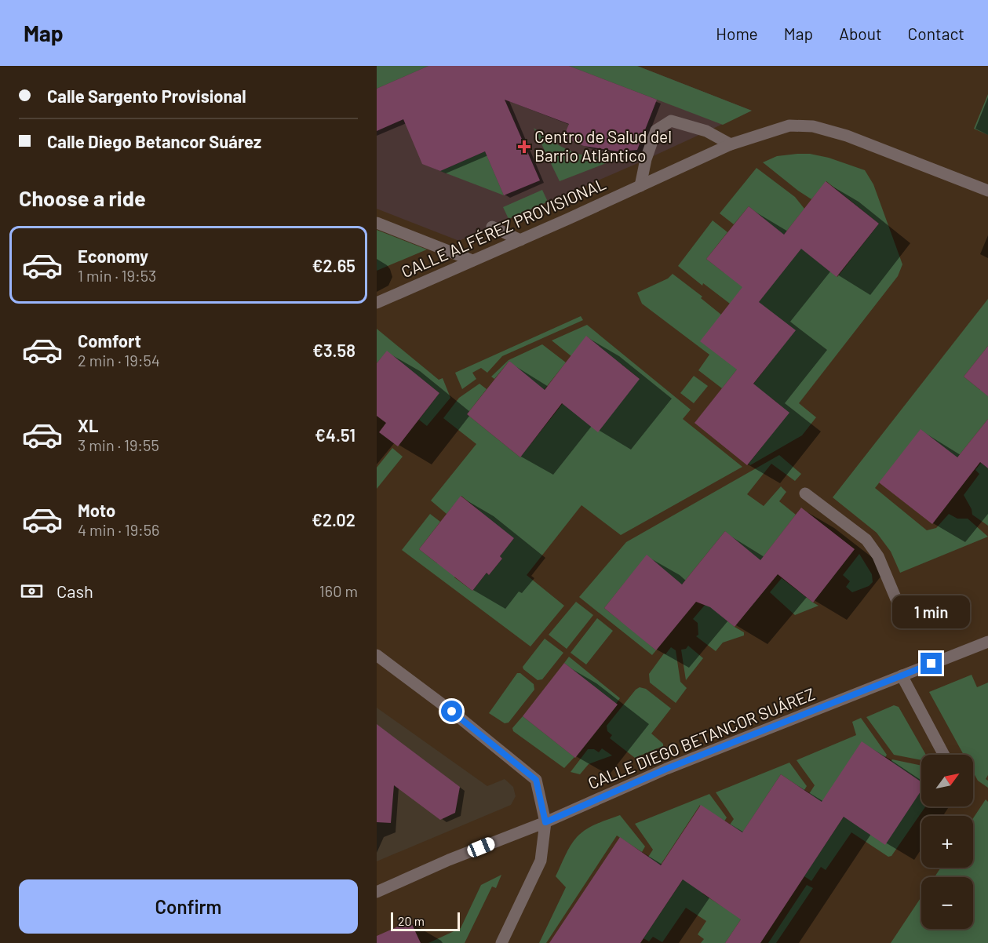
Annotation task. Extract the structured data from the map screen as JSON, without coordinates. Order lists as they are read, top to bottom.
{
  "streets": {
    "street": ["CALLE ALFÉREZ PROVISIONAL", "CALLE DIEGO BETANCOR SUÁREZ"]
  },
  "places": {
    "health": ["Centro de Salud del Barrio Atlántico"]
  },
  "scale_bar": "20 m",
  "north": "top right",
  "page": {
    "header": "Map",
    "nav": [
      "Home",
      "Map",
      "About",
      "Contact"
    ],
    "banner": ["Calle Sargento Provisional", "Calle Diego Betancor Suárez"],
    "heading": "Choose a ride",
    "list": [
      {
        "name": "Economy",
        "note": "1 min · 19:53",
        "value": "€2.65"
      },
      {
        "name": "Comfort",
        "note": "2 min · 19:54",
        "value": "€3.58"
      },
      {
        "name": "XL",
        "note": "3 min · 19:55",
        "value": "€4.51"
      },
      {
        "name": "Moto",
        "note": "4 min · 19:56",
        "value": "€2.02"
      }
    ],
    "pay": ["Cash", "160 m"],
    "bubble": "1 min",
    "map_buttons": ["+", "−"],
    "buttons": "Confirm",
    "scale": "20 m"
  }
}
